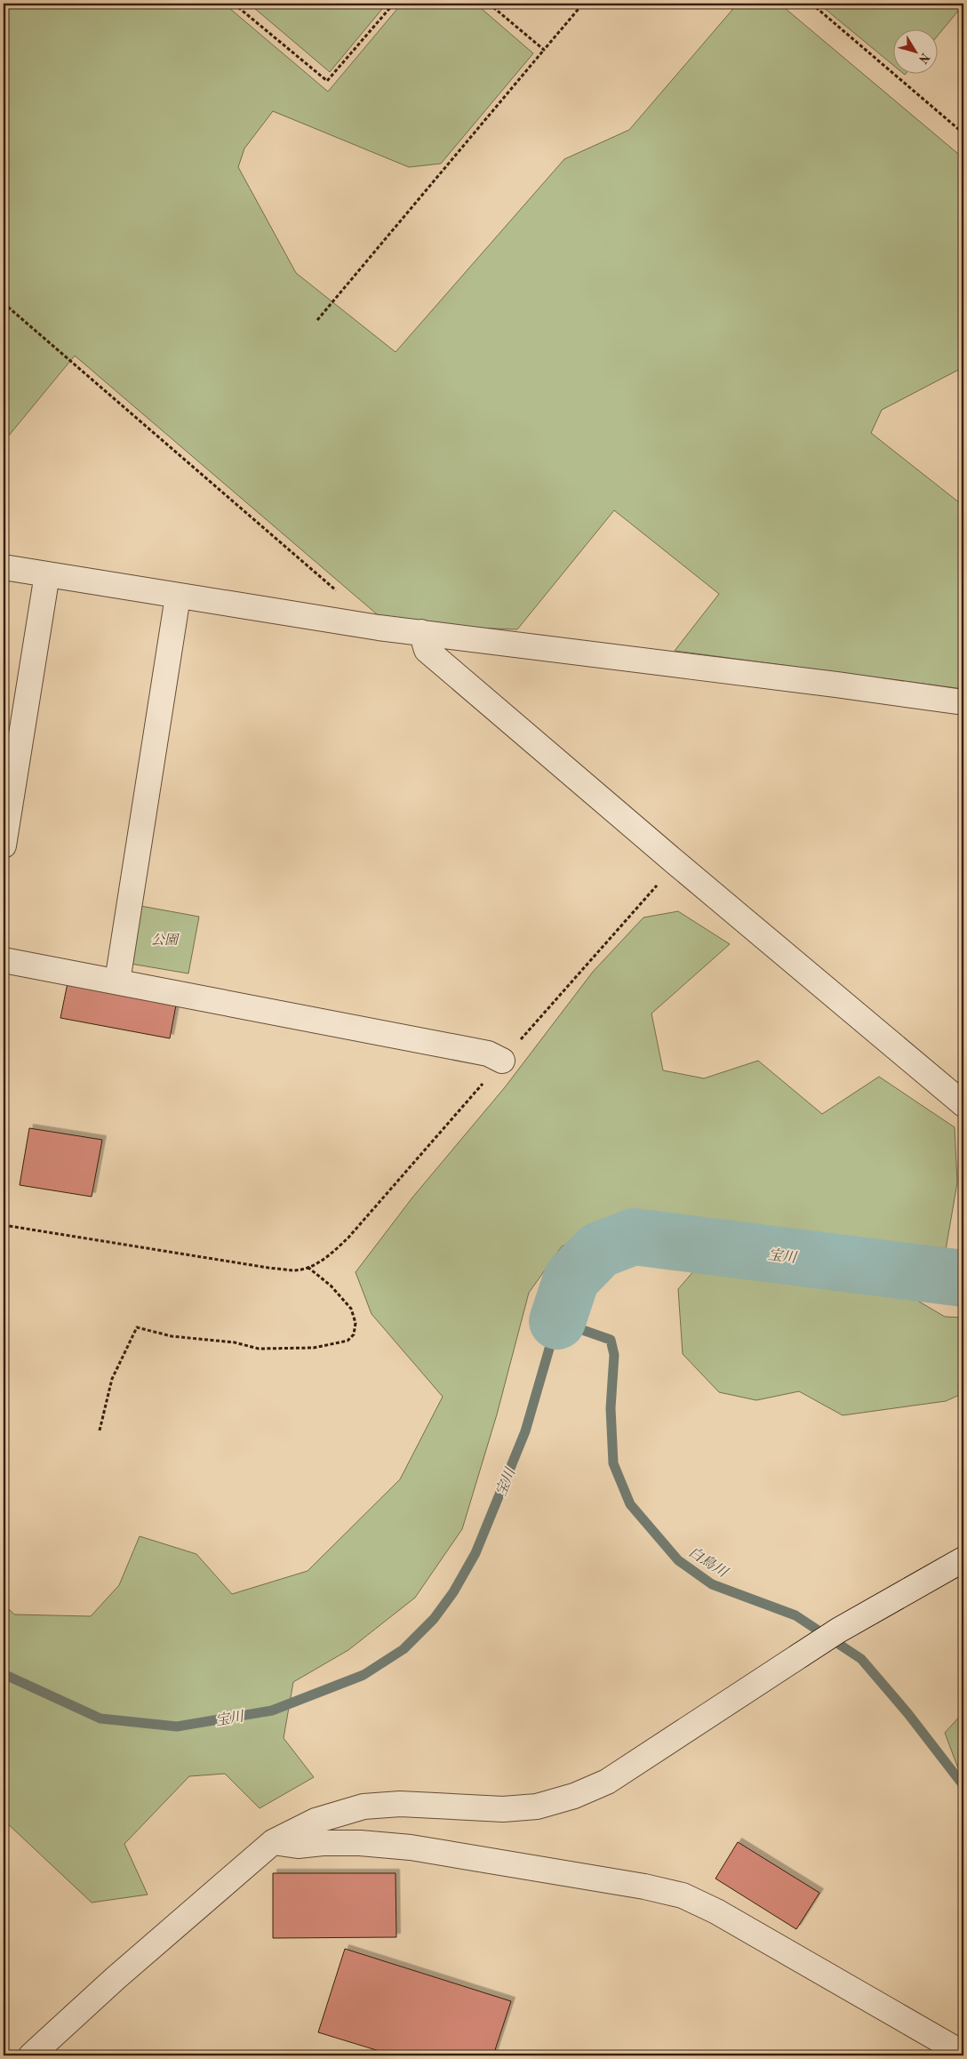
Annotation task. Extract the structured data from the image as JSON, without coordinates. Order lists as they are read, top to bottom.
{
  "water": ["宝川", "白鳥川"],
  "parks": ["公園"],
  "north": "bottom right"
}
